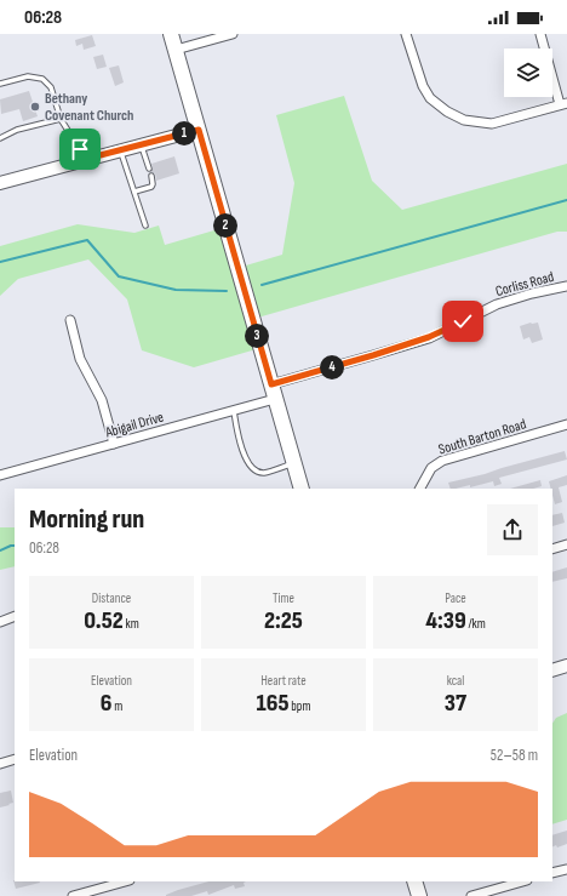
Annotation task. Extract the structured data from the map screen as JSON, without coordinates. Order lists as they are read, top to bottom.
{
  "streets": {
    "street": ["Corliss Road", "Abigail Drive", "South Barton Road"]
  },
  "places": ["Bethany Covenant Church"],
  "page": {
    "status": "06:28",
    "pins": [
      "1",
      "2",
      "3",
      "4"
    ],
    "heading": ["Morning run", "06:28"],
    "stats": [
      ["Distance", "0.52 km"],
      ["Time", "2:25"],
      ["Pace", "4:39 /km"],
      ["Elevation", "6 m"],
      ["Heart rate", "165 bpm"],
      ["kcal", "37"]
    ],
    "chart": ["Elevation", "52–58 m"]
  }
}
